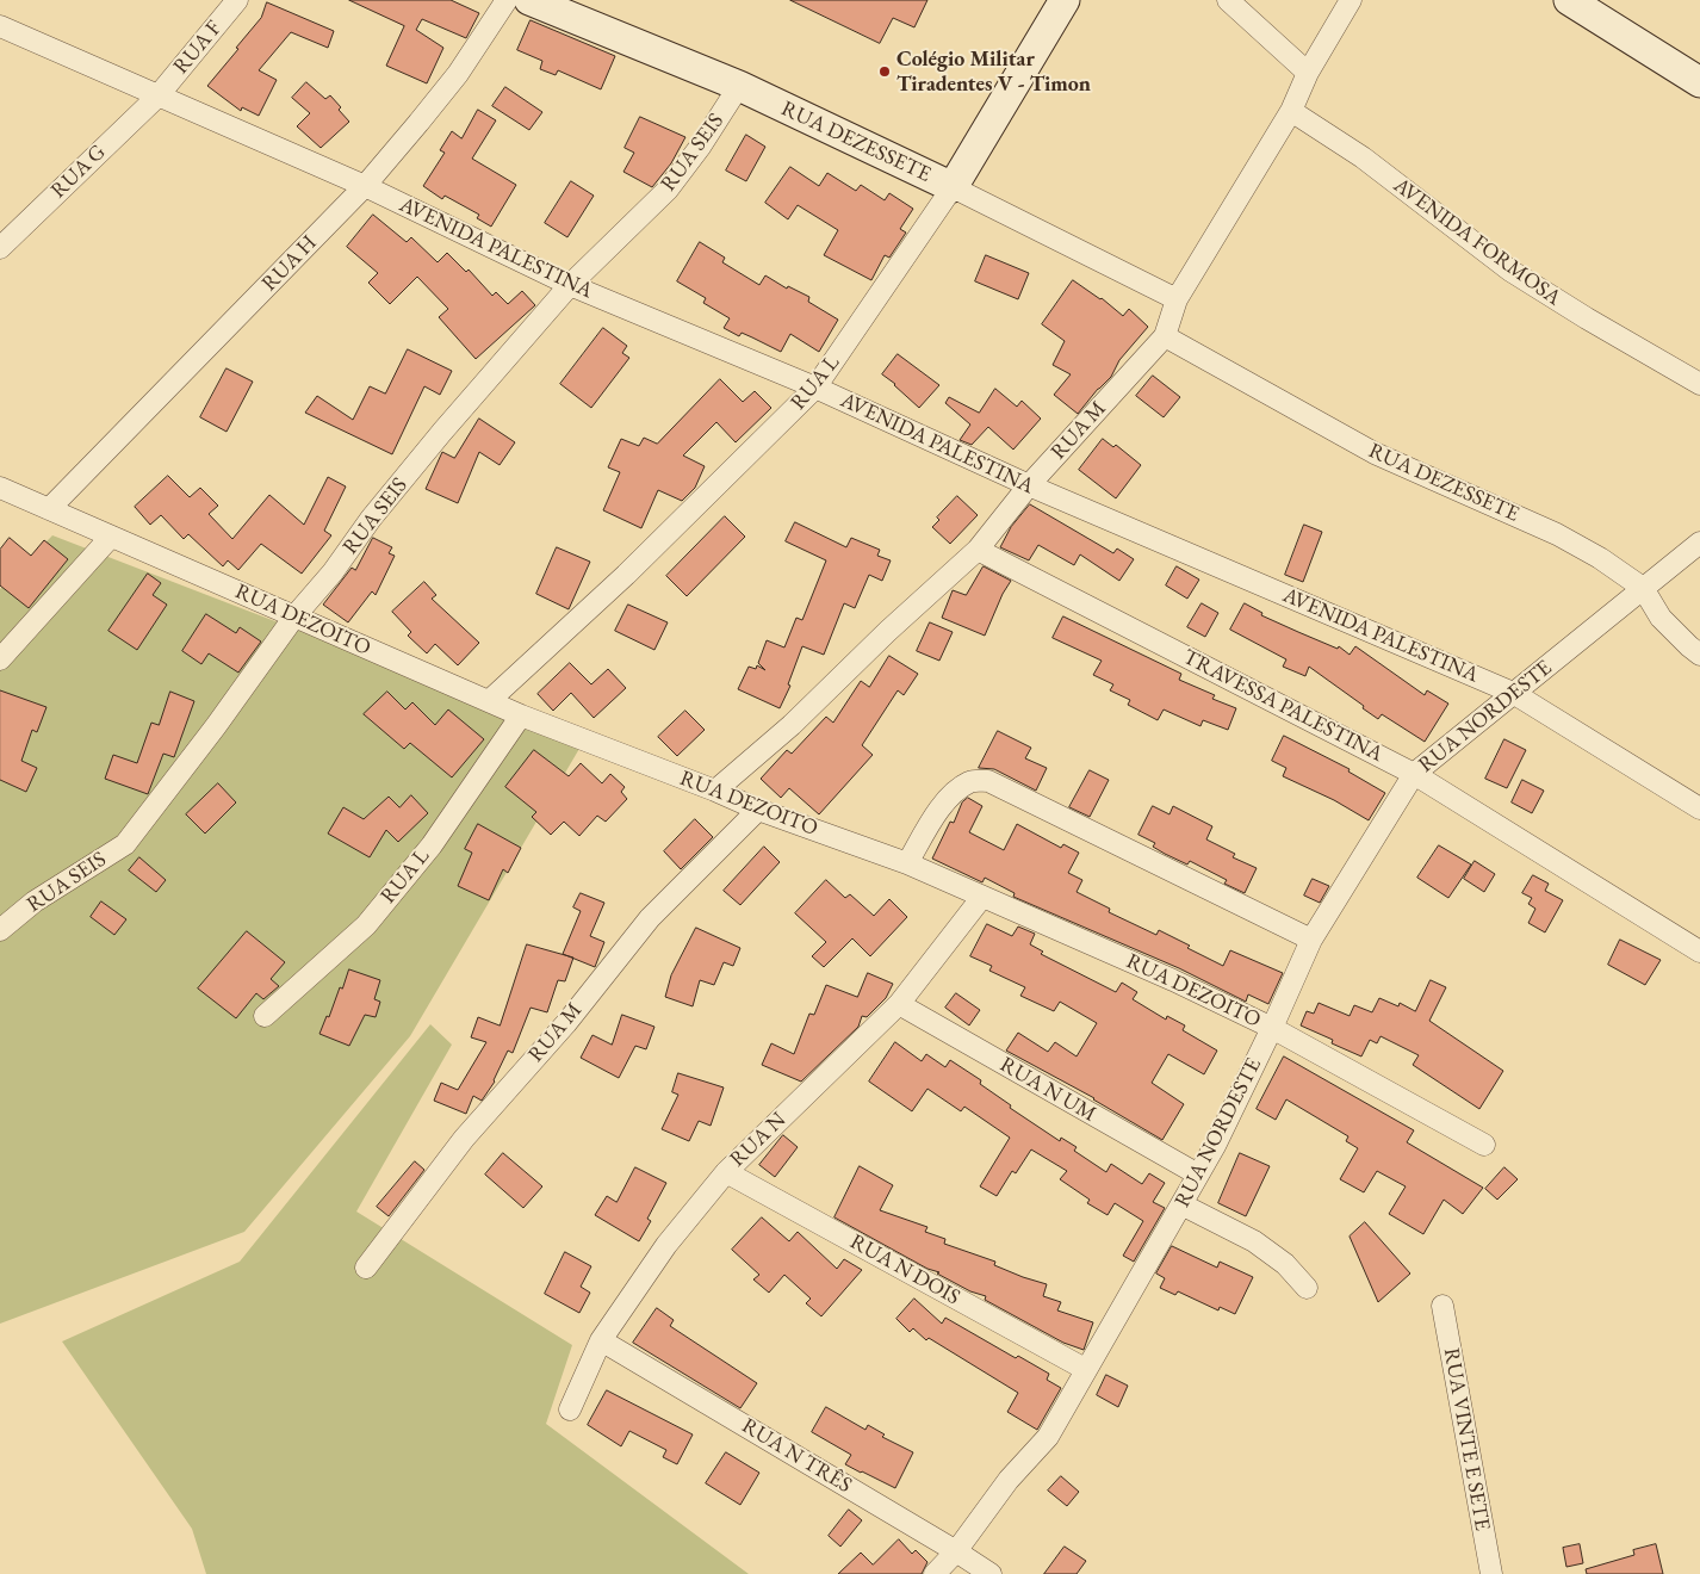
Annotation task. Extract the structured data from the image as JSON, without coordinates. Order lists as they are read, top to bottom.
{
  "streets": {
    "street": [
      "RUA F",
      "RUA DEZESSETE",
      "RUA SEIS",
      "RUA G",
      "AVENIDA FORMOSA",
      "AVENIDA PALESTINA",
      "RUA H",
      "RUA L",
      "RUA M",
      "RUA DEZOITO",
      "TRAVESSA PALESTINA",
      "RUA NORDESTE",
      "RUA N UM",
      "RUA N",
      "RUA N DOIS",
      "RUA VINTE E SETE",
      "RUA N TRÊS"
    ]
  },
  "crossings": [
    ["RUA F", "RUA G"],
    ["RUA F", "AVENIDA PALESTINA"],
    ["RUA DEZESSETE", "RUA SEIS"],
    ["RUA DEZESSETE", "RUA L"],
    ["RUA DEZESSETE", "RUA M"],
    ["RUA DEZESSETE", "RUA NORDESTE"],
    ["RUA SEIS", "AVENIDA PALESTINA"],
    ["RUA SEIS", "RUA DEZOITO"],
    ["RUA G", "AVENIDA PALESTINA"],
    ["AVENIDA FORMOSA", "RUA M"],
    ["AVENIDA PALESTINA", "RUA H"],
    ["AVENIDA PALESTINA", "RUA L"],
    ["AVENIDA PALESTINA", "RUA M"],
    ["AVENIDA PALESTINA", "RUA NORDESTE"],
    ["RUA H", "RUA DEZOITO"],
    ["RUA L", "RUA DEZOITO"],
    ["RUA M", "RUA DEZOITO"],
    ["RUA M", "TRAVESSA PALESTINA"],
    ["RUA DEZOITO", "RUA NORDESTE"],
    ["RUA DEZOITO", "RUA N"],
    ["TRAVESSA PALESTINA", "RUA NORDESTE"],
    ["RUA NORDESTE", "RUA N UM"],
    ["RUA NORDESTE", "RUA N DOIS"],
    ["RUA NORDESTE", "RUA N TRÊS"],
    ["RUA N UM", "RUA N"],
    ["RUA N", "RUA N DOIS"],
    ["RUA N", "RUA N TRÊS"]
  ],
  "places": ["Colégio Militar Tiradentes V - Timon"]
}
